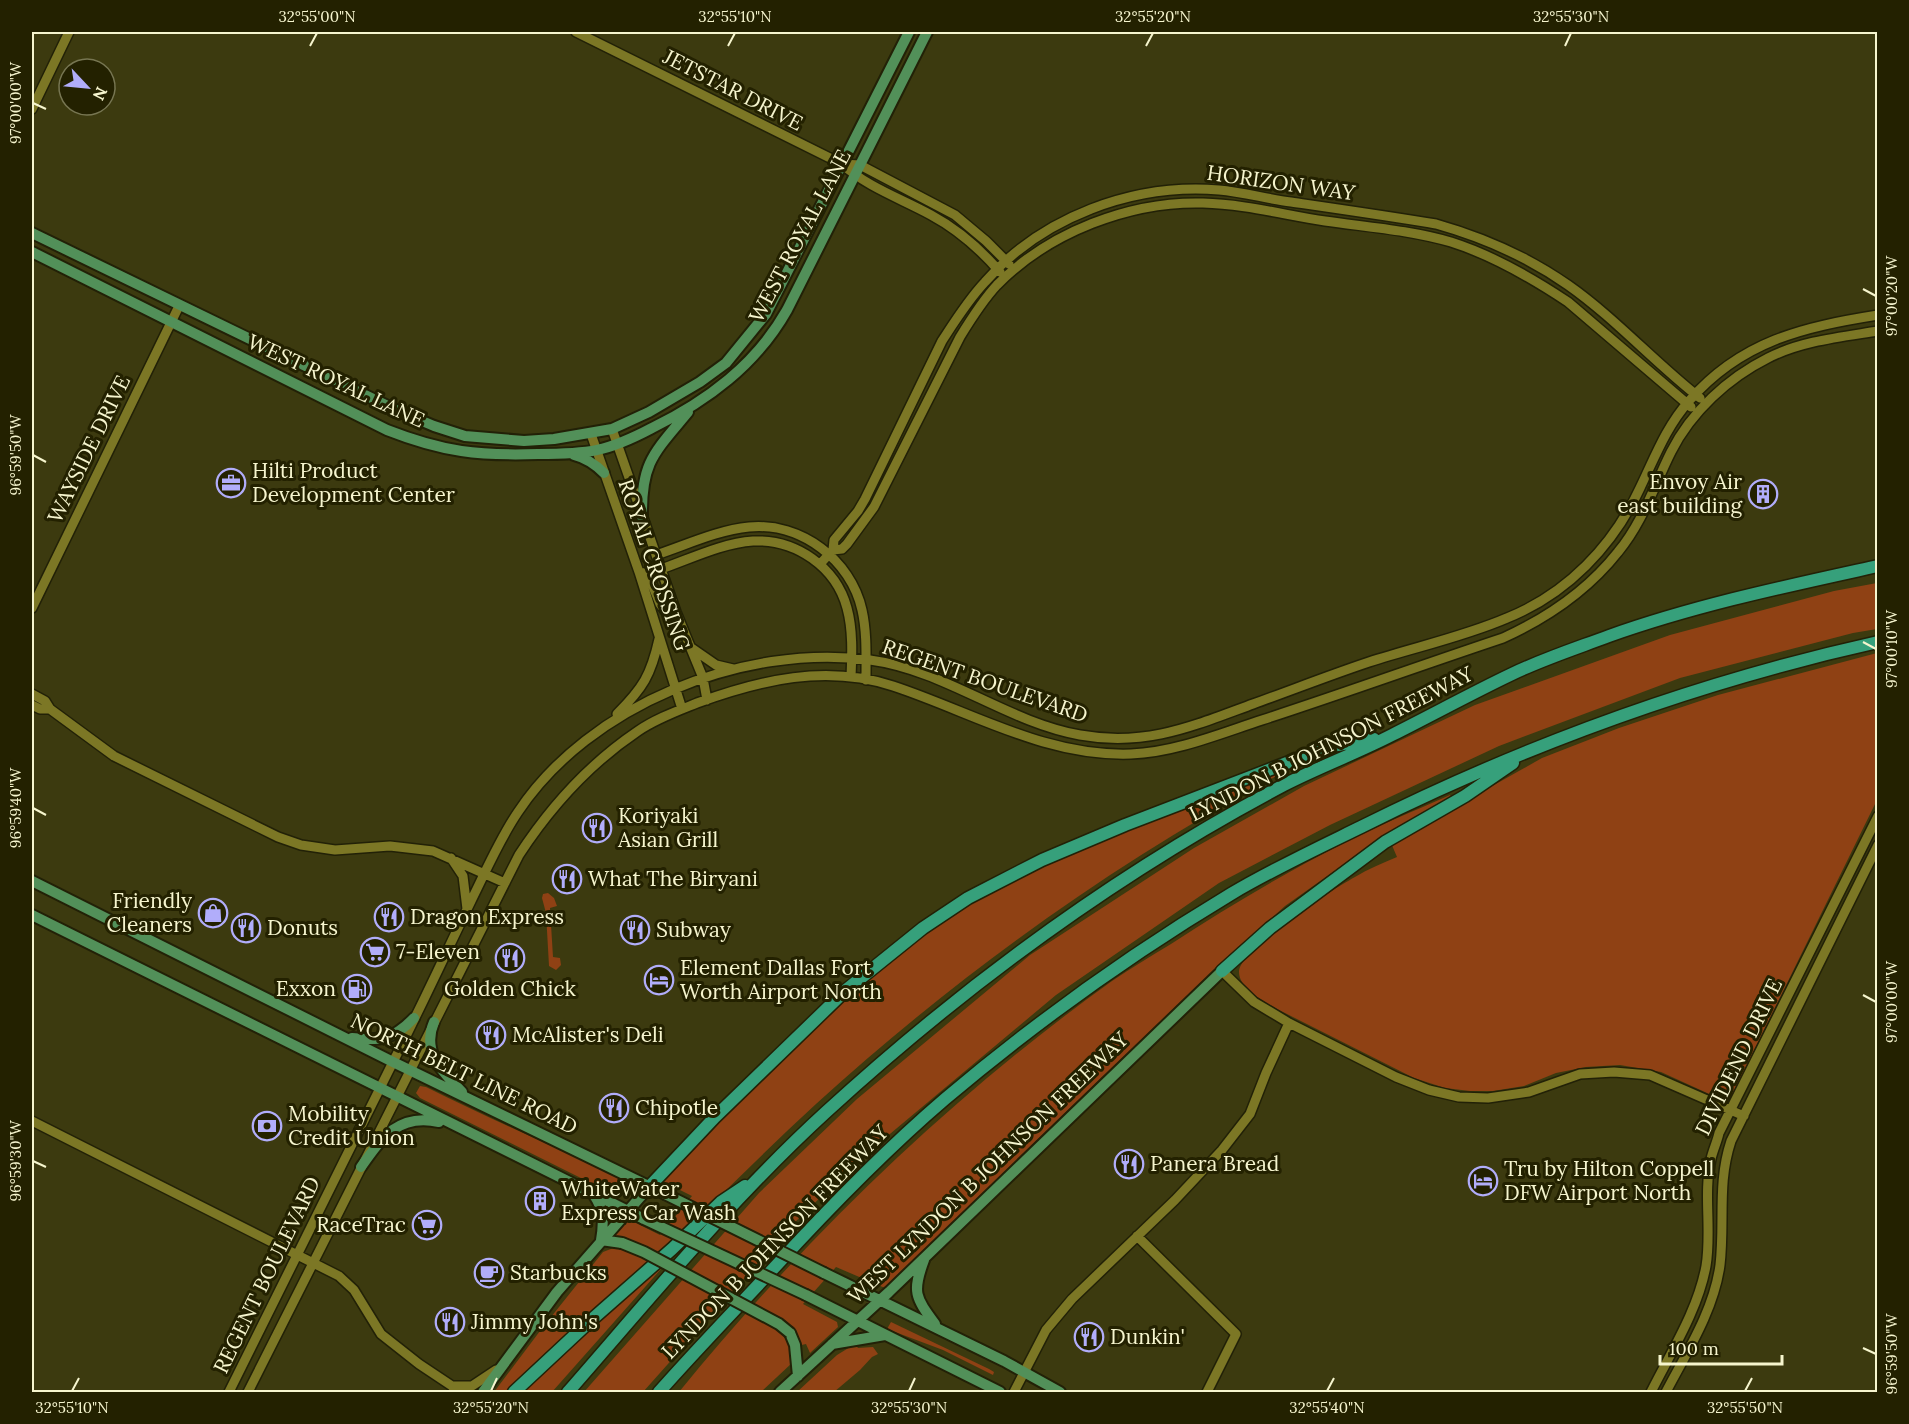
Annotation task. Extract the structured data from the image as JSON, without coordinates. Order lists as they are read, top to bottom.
{
  "streets": {
    "highway": ["LYNDON B JOHNSON FREEWAY"],
    "main road": ["WEST ROYAL LANE", "NORTH BELT LINE ROAD", "WEST LYNDON B JOHNSON FREEWAY"],
    "street": [
      "JETSTAR DRIVE",
      "HORIZON WAY",
      "WAYSIDE DRIVE",
      "ROYAL CROSSING",
      "REGENT BOULEVARD",
      "DIVIDEND DRIVE"
    ]
  },
  "crossings": [
    ["JETSTAR DRIVE", "HORIZON WAY"],
    ["JETSTAR DRIVE", "WEST ROYAL LANE"],
    ["HORIZON WAY", "REGENT BOULEVARD"],
    ["WEST ROYAL LANE", "WAYSIDE DRIVE"],
    ["WEST ROYAL LANE", "ROYAL CROSSING"],
    ["ROYAL CROSSING", "REGENT BOULEVARD"],
    ["REGENT BOULEVARD", "NORTH BELT LINE ROAD"],
    ["NORTH BELT LINE ROAD", "WEST LYNDON B JOHNSON FREEWAY"]
  ],
  "places": {
    "office": ["Hilti Product Development Center"],
    "building": ["Envoy Air east building", "WhiteWater Express Car Wash"],
    "restaurant": [
      "Koriyaki Asian Grill",
      "What The Biryani",
      "Dragon Express",
      "Donuts",
      "Subway",
      "Golden Chick",
      "McAlister's Deli",
      "Chipotle",
      "Panera Bread",
      "Jimmy John's",
      "Dunkin'"
    ],
    "shop": ["Friendly Cleaners"],
    "supermarket": ["7-Eleven", "RaceTrac"],
    "hotel": ["Element Dallas Fort Worth Airport North", "Tru by Hilton Coppell DFW Airport North"],
    "fuel station": ["Exxon"],
    "bank": ["Mobility Credit Union"],
    "cafe": ["Starbucks"]
  },
  "scale_bar": "100 m",
  "north": "bottom right",
  "coordinates": [
    "32°55'00\"N",
    "32°55'10\"N",
    "32°55'20\"N",
    "32°55'30\"N",
    "97°00'00\"W",
    "97°00'20\"W",
    "96°59'50\"W",
    "97°00'10\"W",
    "96°59'40\"W",
    "96°59'30\"W",
    "32°55'40\"N",
    "32°55'50\"N"
  ]
}
